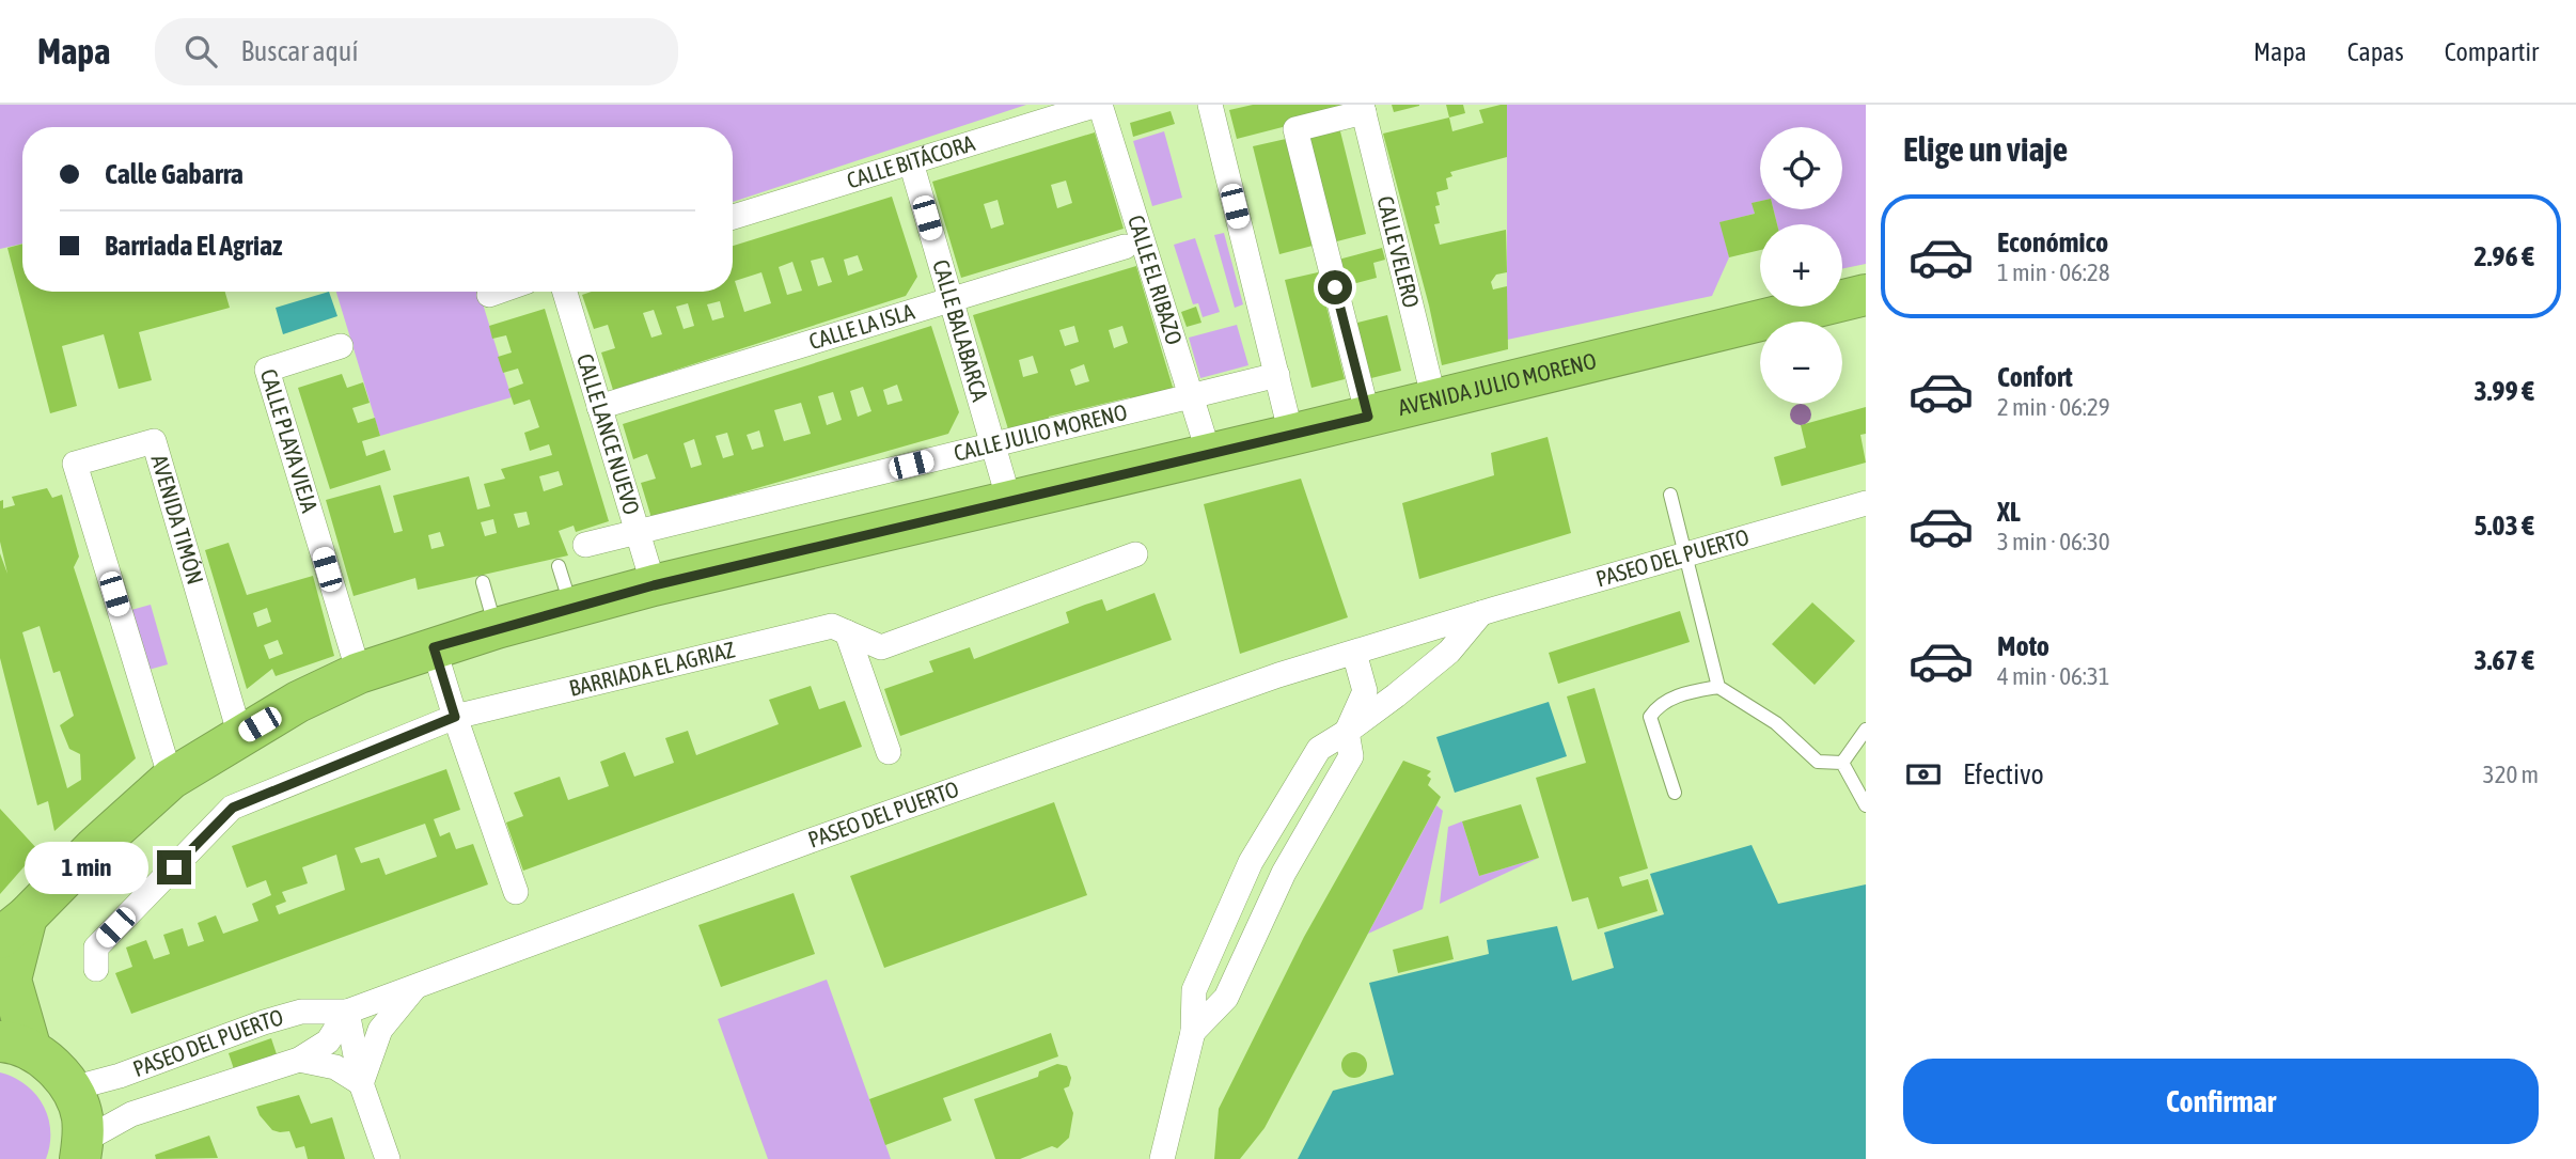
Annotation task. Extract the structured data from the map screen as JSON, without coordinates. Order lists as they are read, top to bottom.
{
  "streets": {
    "highway": ["AVENIDA JULIO MORENO"],
    "street": [
      "CALLE BITÁCORA",
      "CALLE VELERO",
      "CALLE EL RIBAZO",
      "CALLE LA ISLA",
      "CALLE BALABARCA",
      "CALLE LANCE NUEVO",
      "CALLE JULIO MORENO",
      "CALLE PLAYA VIEJA",
      "AVENIDA TIMÓN",
      "PASEO DEL PUERTO",
      "BARRIADA EL AGRIAZ"
    ]
  },
  "crossings": [
    ["CALLE BITÁCORA", "CALLE EL RIBAZO"],
    ["CALLE BITÁCORA", "CALLE BALABARCA"],
    ["CALLE VELERO", "AVENIDA JULIO MORENO"],
    ["CALLE EL RIBAZO", "AVENIDA JULIO MORENO"],
    ["CALLE EL RIBAZO", "CALLE JULIO MORENO"],
    ["CALLE LA ISLA", "CALLE BALABARCA"],
    ["CALLE LA ISLA", "CALLE LANCE NUEVO"],
    ["CALLE BALABARCA", "AVENIDA JULIO MORENO"],
    ["CALLE BALABARCA", "CALLE JULIO MORENO"],
    ["AVENIDA JULIO MORENO", "CALLE LANCE NUEVO"],
    ["AVENIDA JULIO MORENO", "CALLE PLAYA VIEJA"],
    ["AVENIDA JULIO MORENO", "AVENIDA TIMÓN"],
    ["CALLE LANCE NUEVO", "CALLE JULIO MORENO"]
  ],
  "page": {
    "header": "Mapa",
    "search": "Buscar aquí",
    "nav": ["Mapa", "Capas", "Compartir"],
    "heading": "Elige un viaje",
    "map_buttons": ["+", "−"],
    "banner": ["Calle Gabarra", "Barriada El Agriaz"],
    "list": [
      {
        "name": "Económico",
        "note": "1 min · 06:28",
        "value": "2.96 €"
      },
      {
        "name": "Confort",
        "note": "2 min · 06:29",
        "value": "3.99 €"
      },
      {
        "name": "XL",
        "note": "3 min · 06:30",
        "value": "5.03 €"
      },
      {
        "name": "Moto",
        "note": "4 min · 06:31",
        "value": "3.67 €"
      }
    ],
    "pay": ["Efectivo", "320 m"],
    "bubble": "1 min",
    "buttons": "Confirmar"
  }
}
